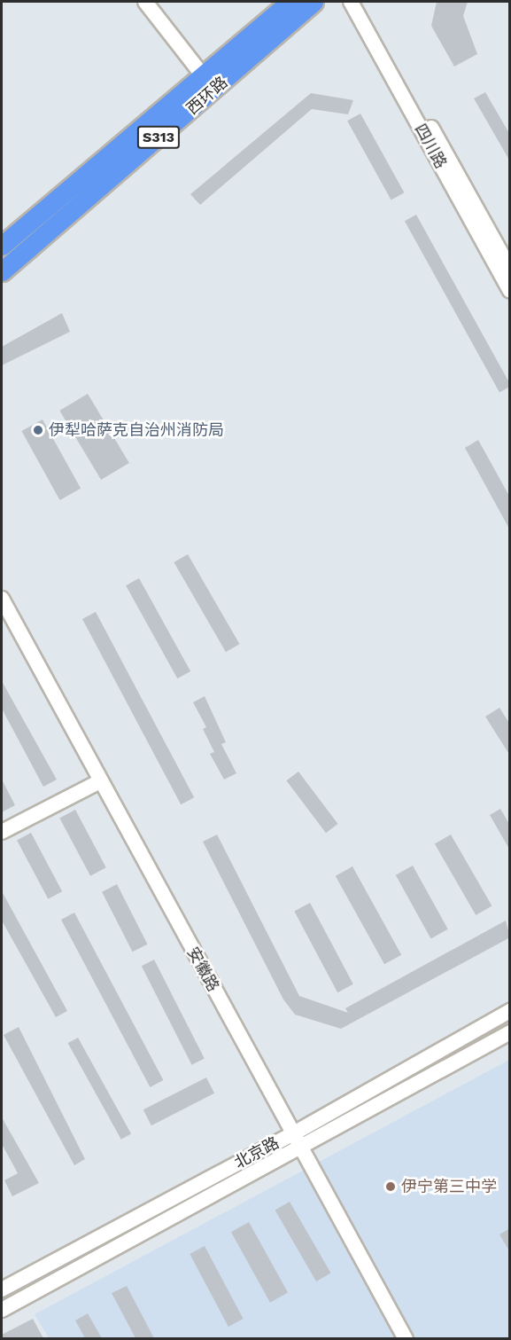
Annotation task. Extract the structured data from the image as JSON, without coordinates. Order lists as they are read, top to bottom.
{
  "streets": {
    "main road": ["西环路", "S313"],
    "street": ["四川路", "安徽路", "北京路"]
  },
  "crossings": [
    ["安徽路", "北京路"]
  ],
  "places": ["伊犁哈萨克自治州消防局", "伊宁第三中学"]
}
